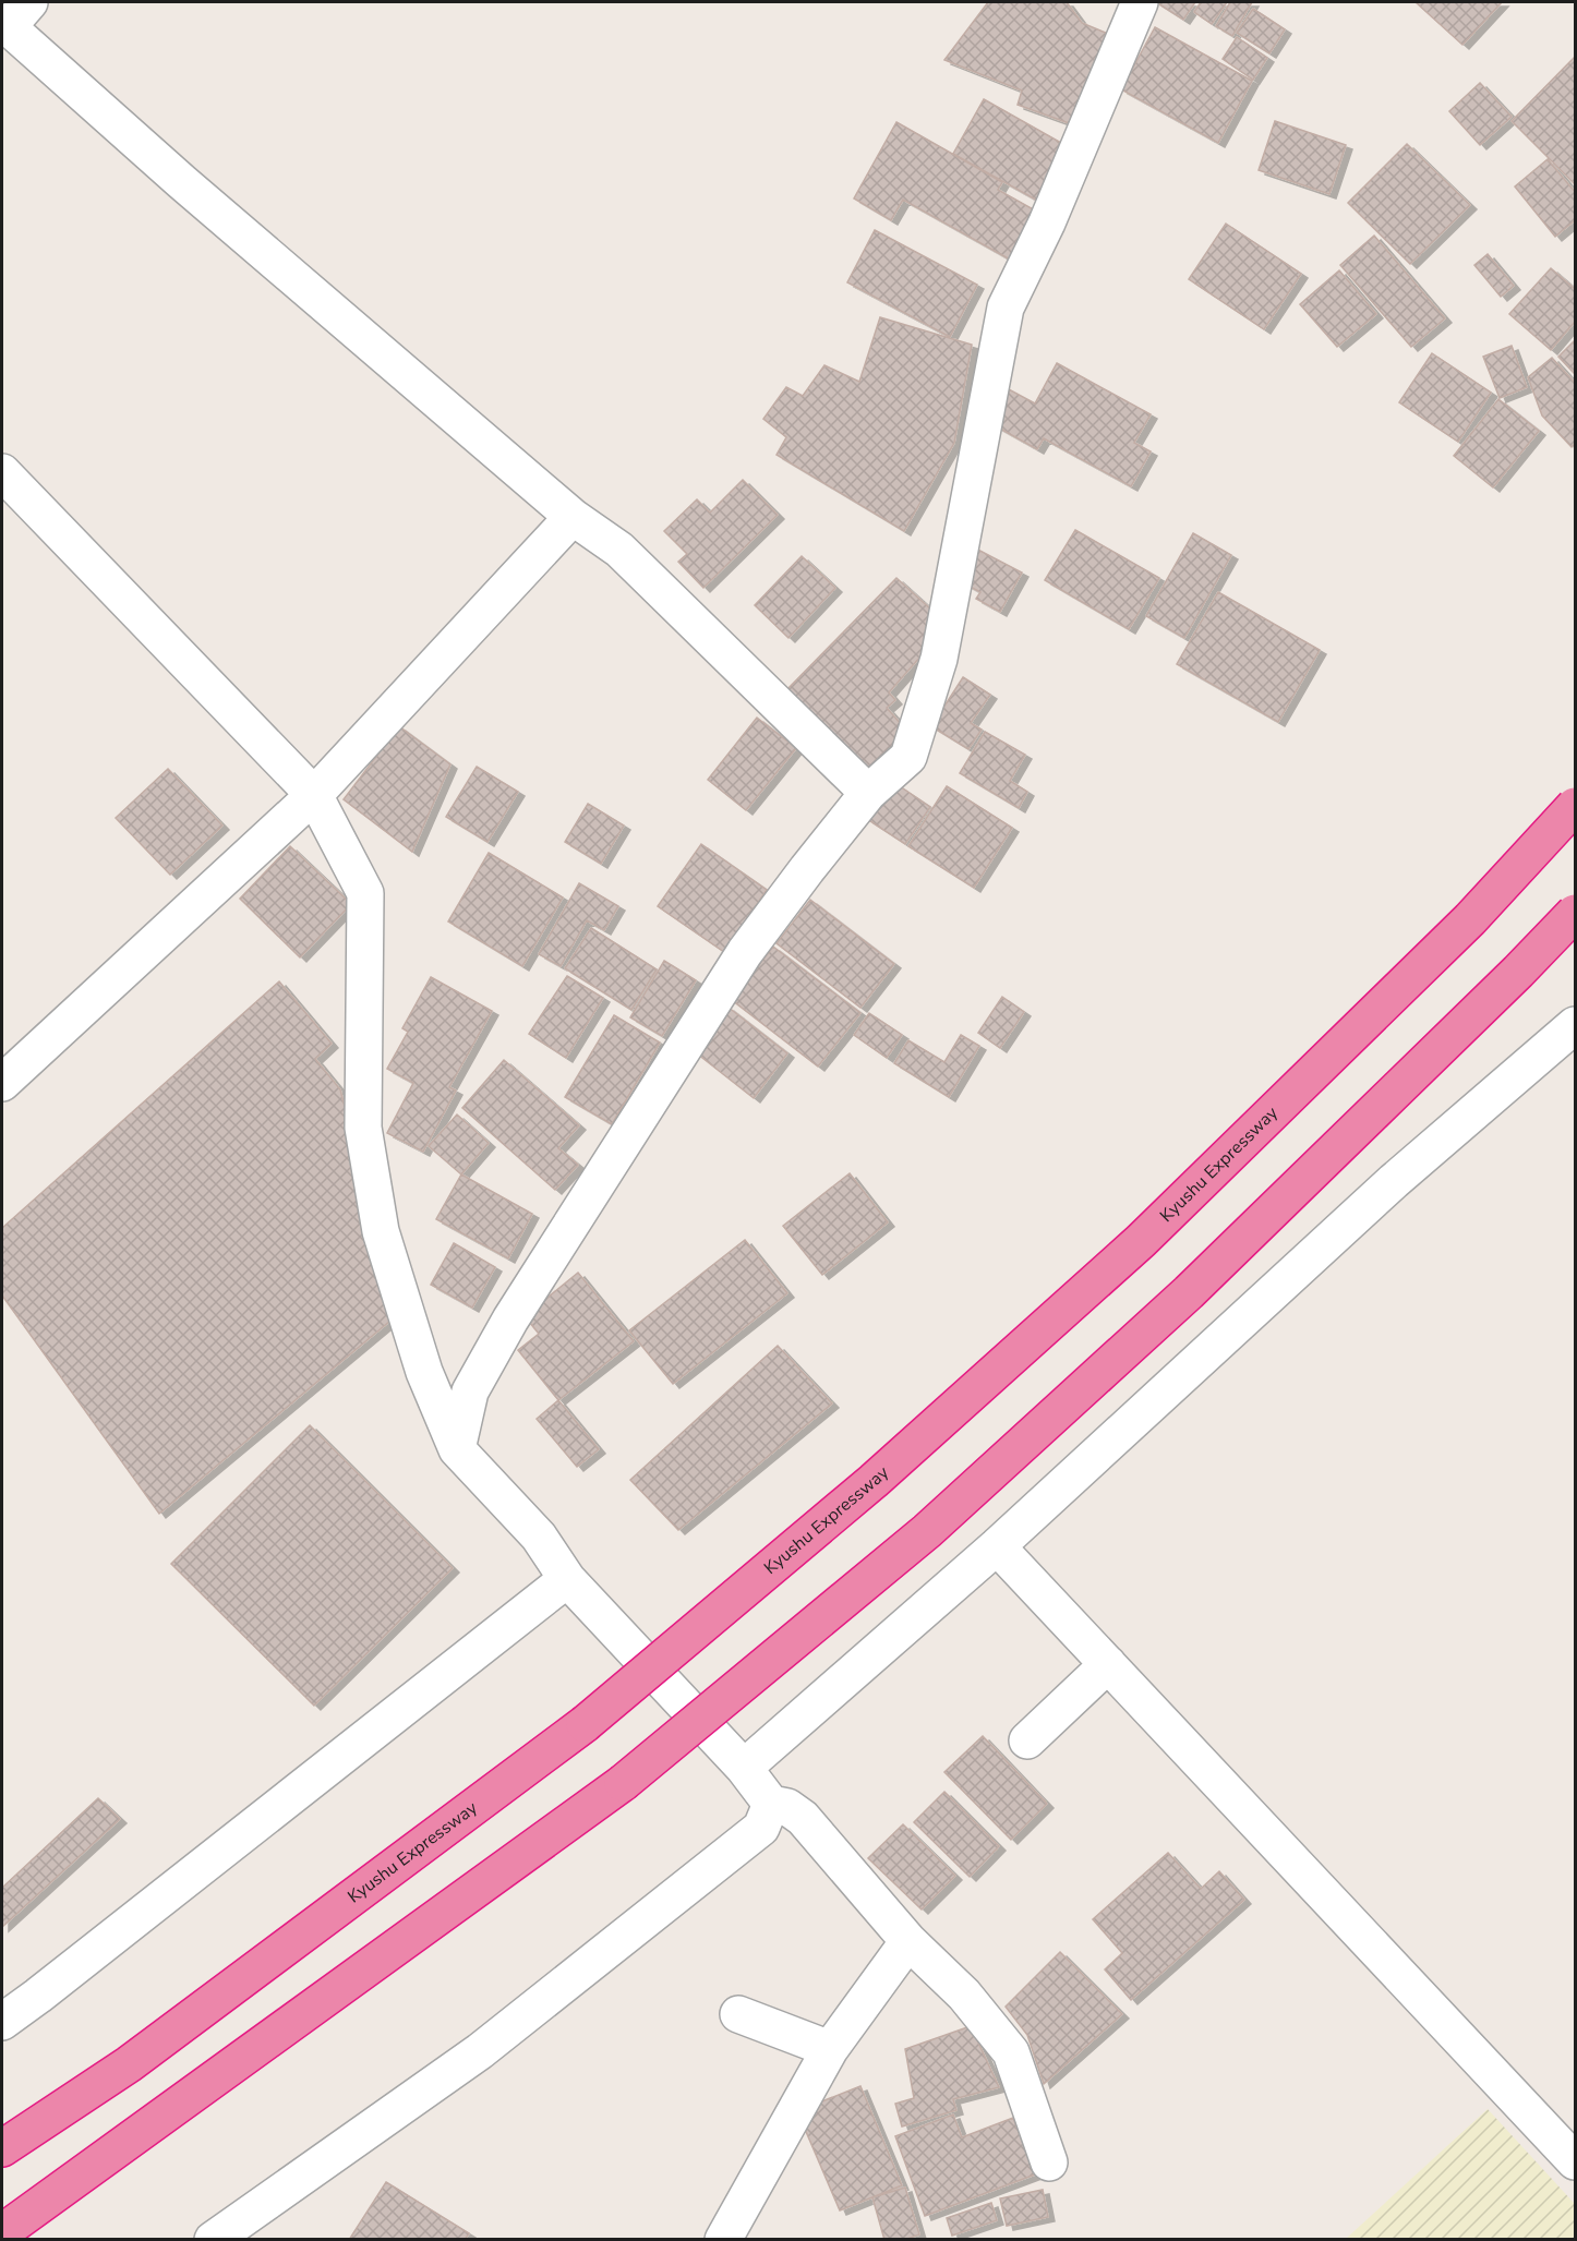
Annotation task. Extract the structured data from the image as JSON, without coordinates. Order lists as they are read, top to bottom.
{
  "streets": {
    "highway": ["Kyushu Expressway"]
  }
}
